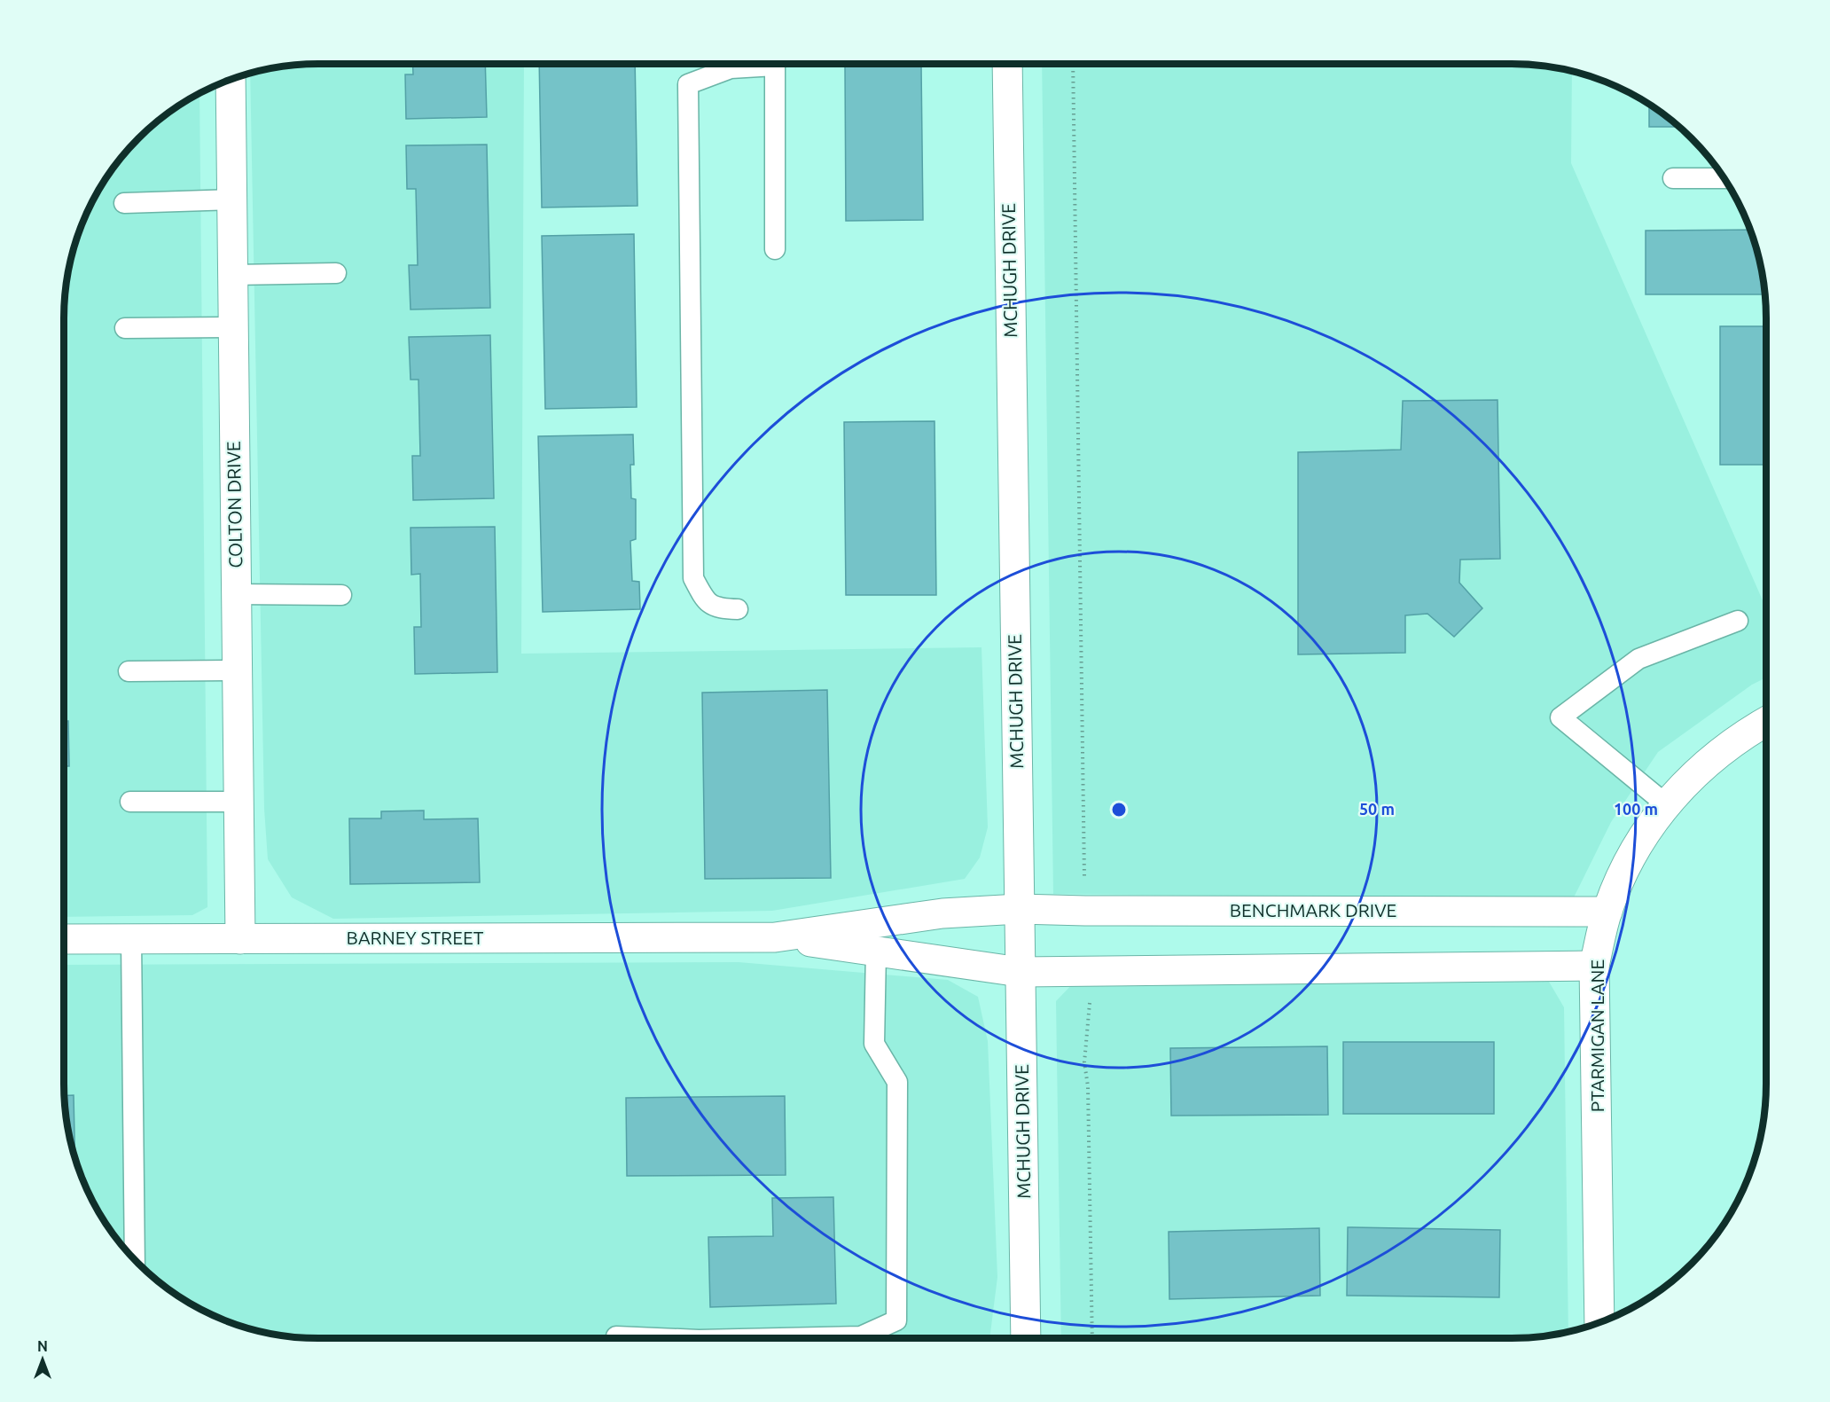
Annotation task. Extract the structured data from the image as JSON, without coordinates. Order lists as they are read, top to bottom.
{
  "streets": {
    "street": [
      "MCHUGH DRIVE",
      "COLTON DRIVE",
      "BENCHMARK DRIVE",
      "BARNEY STREET",
      "PTARMIGAN LANE"
    ]
  },
  "crossings": [
    ["MCHUGH DRIVE", "BENCHMARK DRIVE"],
    ["COLTON DRIVE", "BARNEY STREET"],
    ["BENCHMARK DRIVE", "BARNEY STREET"],
    ["BENCHMARK DRIVE", "PTARMIGAN LANE"]
  ],
  "north": "top",
  "rings": ["50 m", "100 m"]
}
